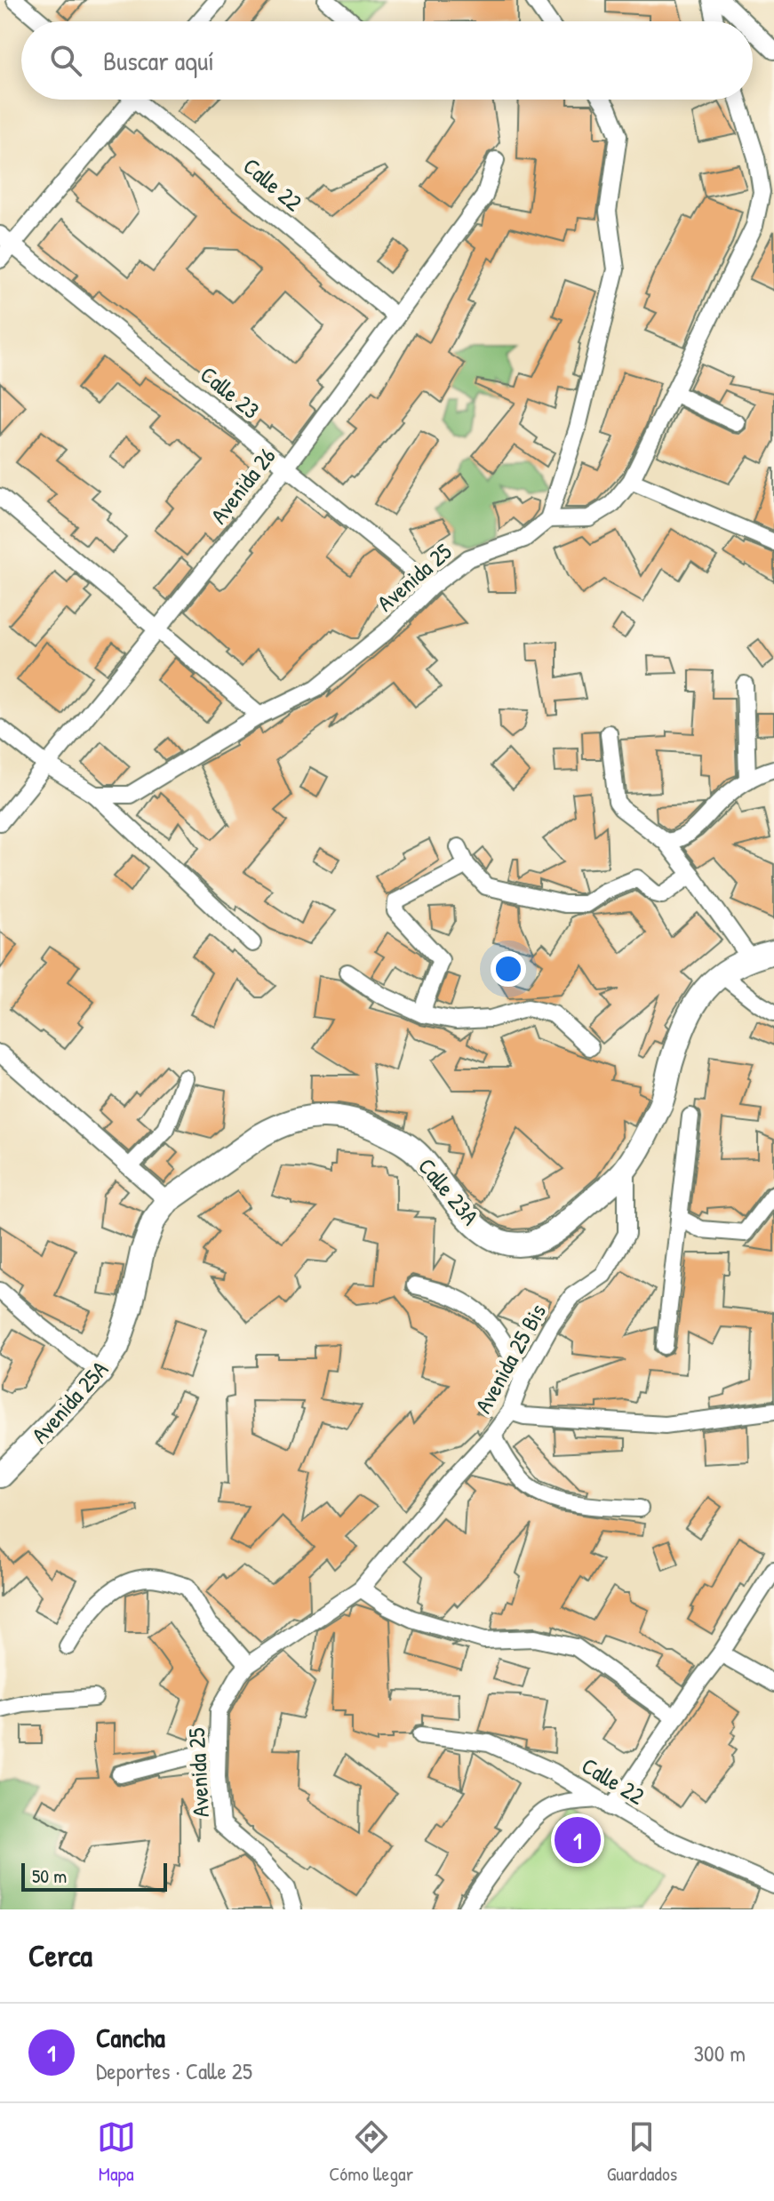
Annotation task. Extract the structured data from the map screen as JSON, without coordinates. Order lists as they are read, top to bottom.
{
  "streets": {
    "main road": ["Calle 23A", "Avenida 25A"],
    "street": [
      "Calle 22",
      "Calle 23",
      "Avenida 26",
      "Avenida 25",
      "Avenida 25 Bis"
    ]
  },
  "crossings": [
    ["Calle 22", "Avenida 26"],
    ["Calle 23", "Avenida 26"],
    ["Calle 23", "Avenida 25"],
    ["Avenida 25", "Avenida 25 Bis"],
    ["Calle 23A", "Avenida 25 Bis"],
    ["Calle 23A", "Avenida 25A"]
  ],
  "scale_bar": "50 m",
  "page": {
    "search": "Buscar aquí",
    "pins": "1",
    "scale": "50 m",
    "heading": "Cerca",
    "list": [
      {
        "mark": "1",
        "name": "Cancha",
        "note": "Deportes · Calle 25",
        "value": "300 m"
      }
    ],
    "nav": ["Mapa", "Cómo llegar", "Guardados"]
  }
}
